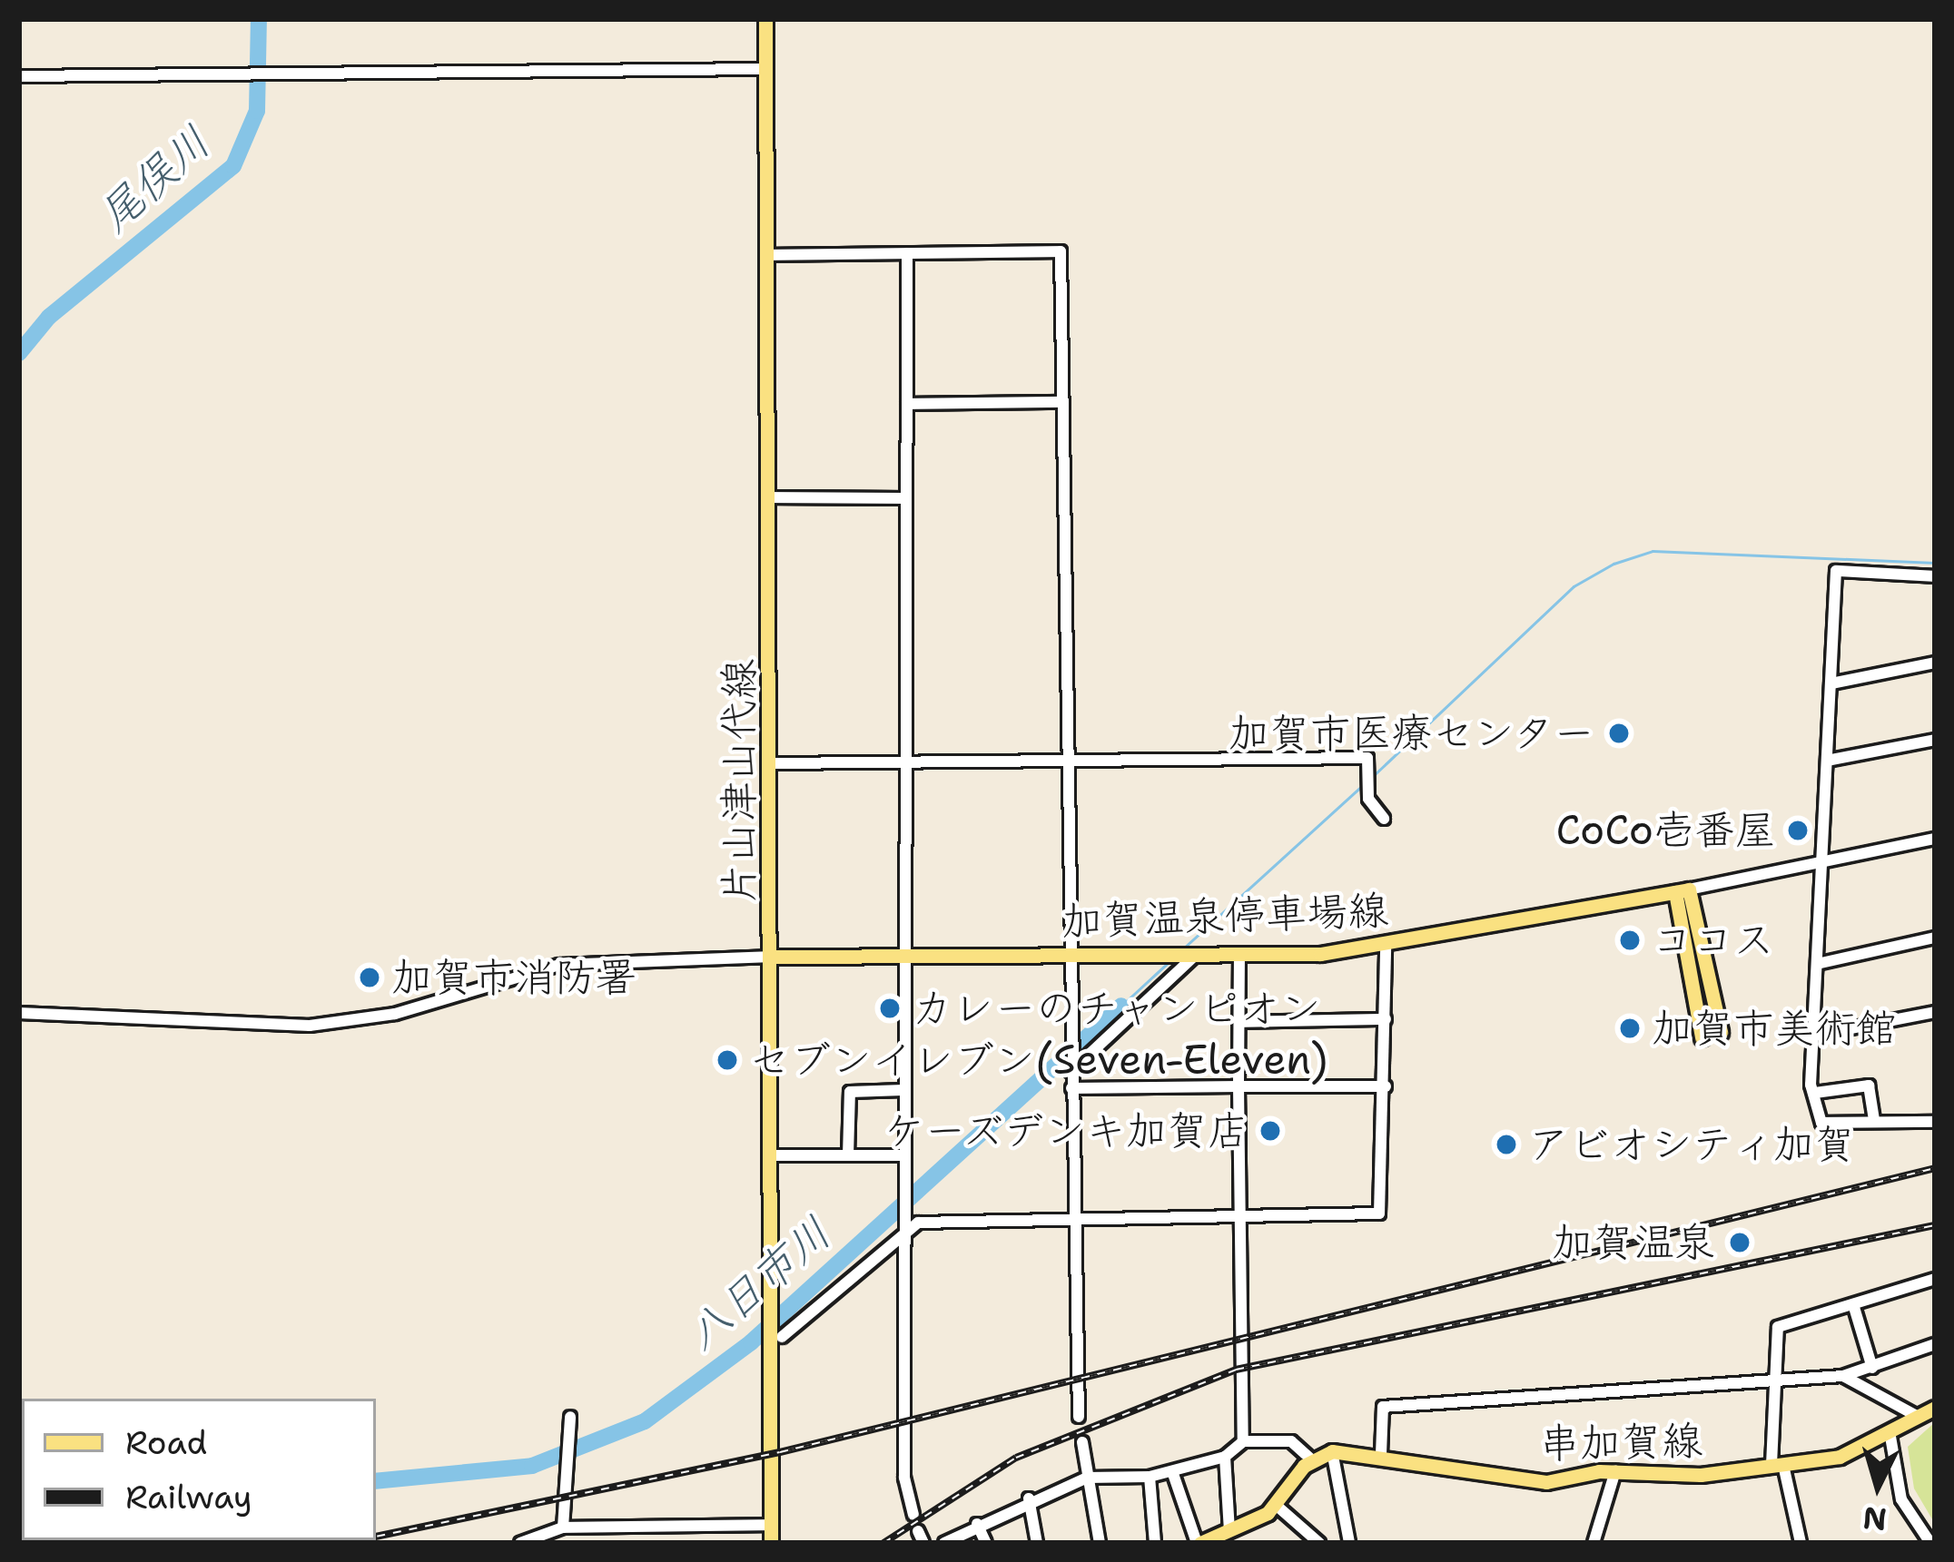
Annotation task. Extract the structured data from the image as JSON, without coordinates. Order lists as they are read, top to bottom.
{
  "streets": {
    "main road": ["片山津山代線", "加賀温泉停車場線", "串加賀線"]
  },
  "crossings": [
    ["片山津山代線", "加賀温泉停車場線"]
  ],
  "water": ["尾俣川", "八日市川"],
  "places": [
    "加賀市医療センター",
    "CoCo壱番屋",
    "ココス",
    "加賀市消防署",
    "カレーのチャンピオン",
    "加賀市美術館",
    "セブンイレブン(Seven-Eleven)",
    "ケーズデンキ加賀店",
    "アビオシティ加賀",
    "加賀温泉"
  ],
  "legend": ["Road", "Railway"],
  "north": "bottom"
}
